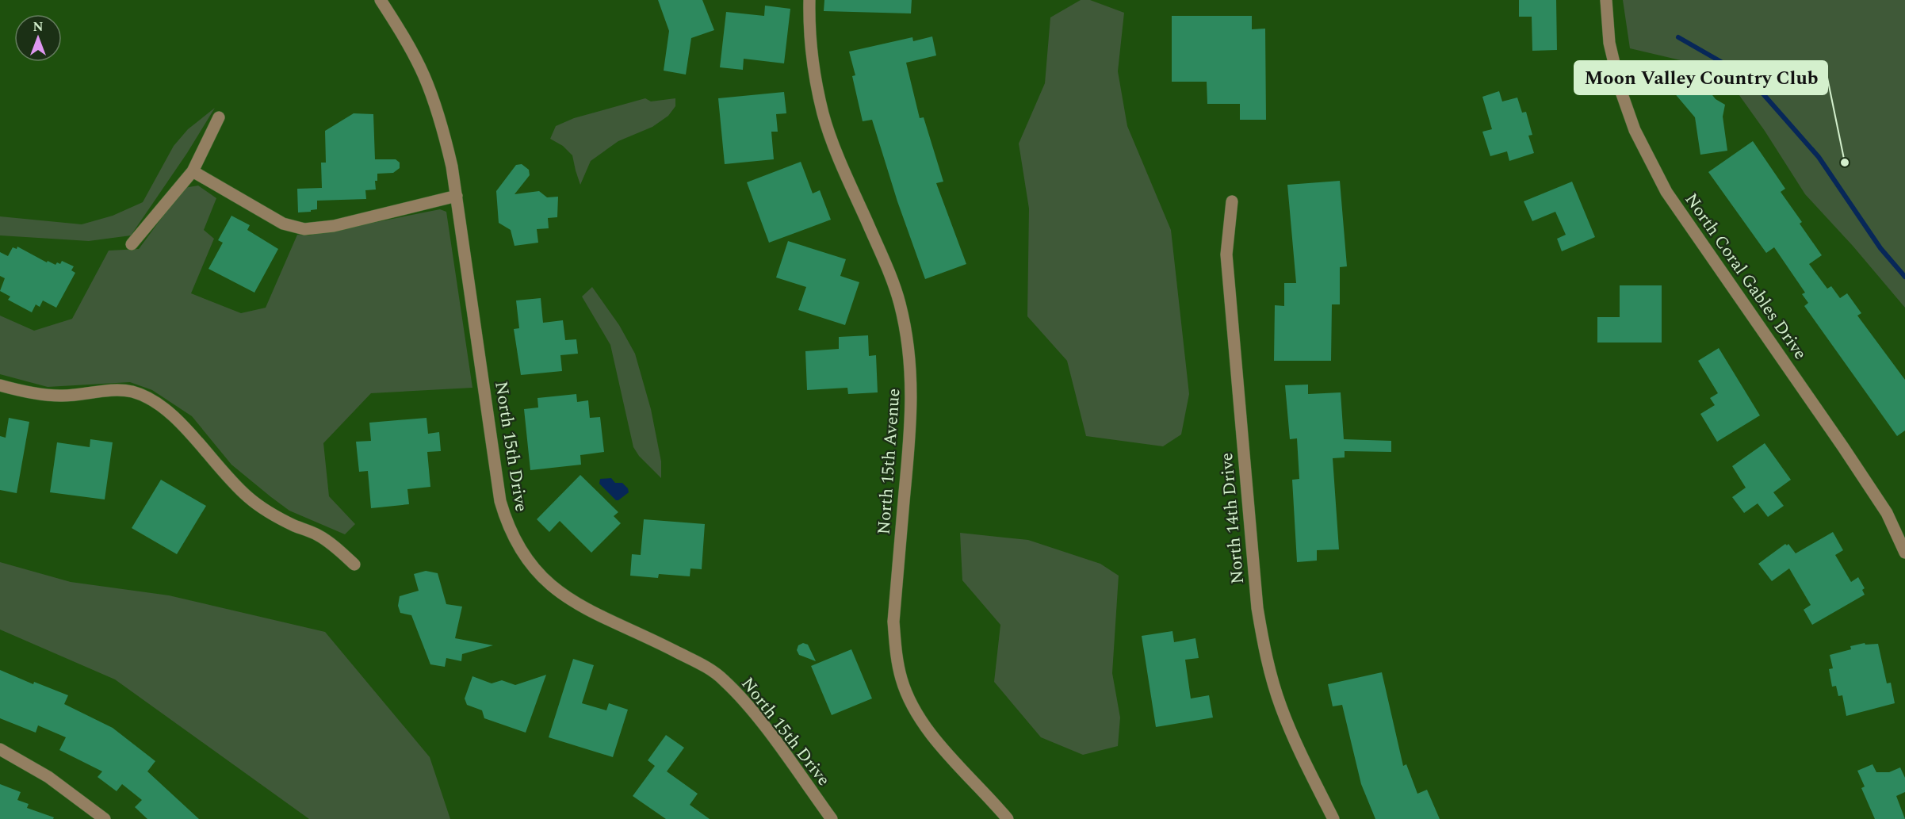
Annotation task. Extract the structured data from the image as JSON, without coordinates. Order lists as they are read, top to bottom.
{
  "streets": {
    "street": [
      "North Coral Gables Drive",
      "North 15th Drive",
      "North 15th Avenue",
      "North 14th Drive"
    ]
  },
  "places": ["Moon Valley Country Club"],
  "north": "top"
}
